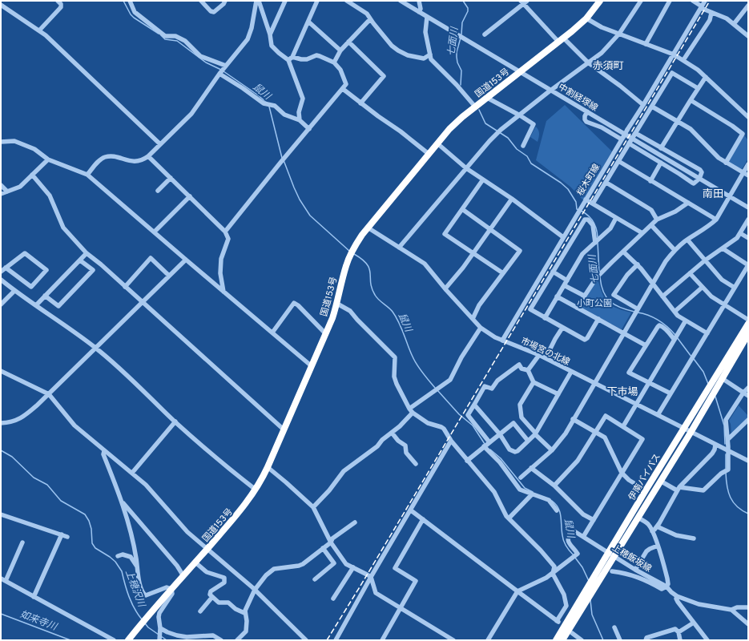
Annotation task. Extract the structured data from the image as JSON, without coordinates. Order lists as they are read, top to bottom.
{
  "streets": {
    "highway": ["国道153号", "伊南バイパス"],
    "street": [
      "中割経塚線",
      "桜木町線",
      "市場宮の北線",
      "上穂飯坂線"
    ]
  },
  "crossings": [
    ["国道153号", "中割経塚線"],
    ["国道153号", "市場宮の北線"],
    ["桜木町線", "市場宮の北線"],
    ["市場宮の北線", "伊南バイパス"],
    ["伊南バイパス", "上穂飯坂線"]
  ],
  "districts": ["赤須町", "南田", "下市場"],
  "water": [
    "七面川",
    "鼠川",
    "上穂沢川",
    "如来寺川"
  ],
  "parks": ["小町公園"]
}
